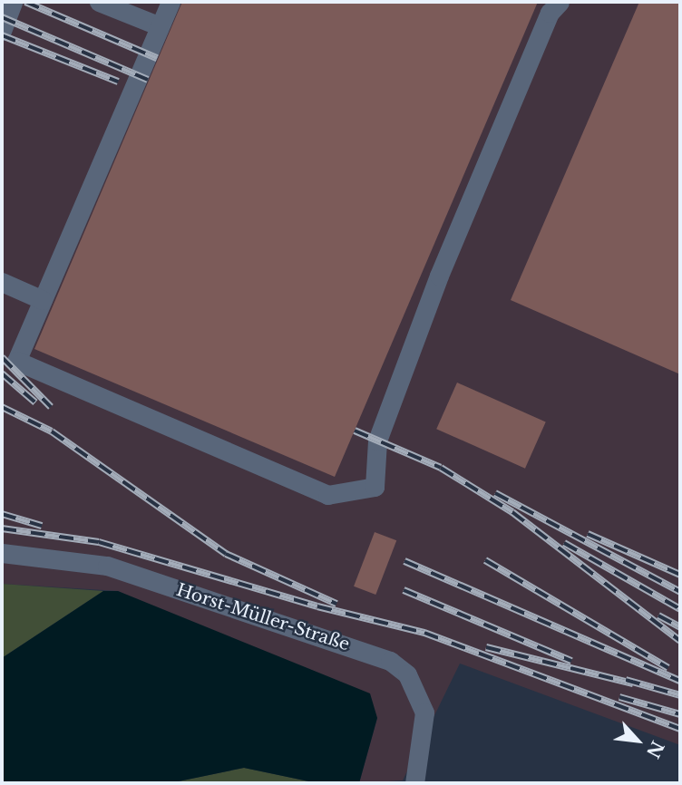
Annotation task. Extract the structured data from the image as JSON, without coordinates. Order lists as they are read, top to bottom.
{
  "streets": {
    "street": ["Horst-Müller-Straße"]
  },
  "north": "bottom right"
}
